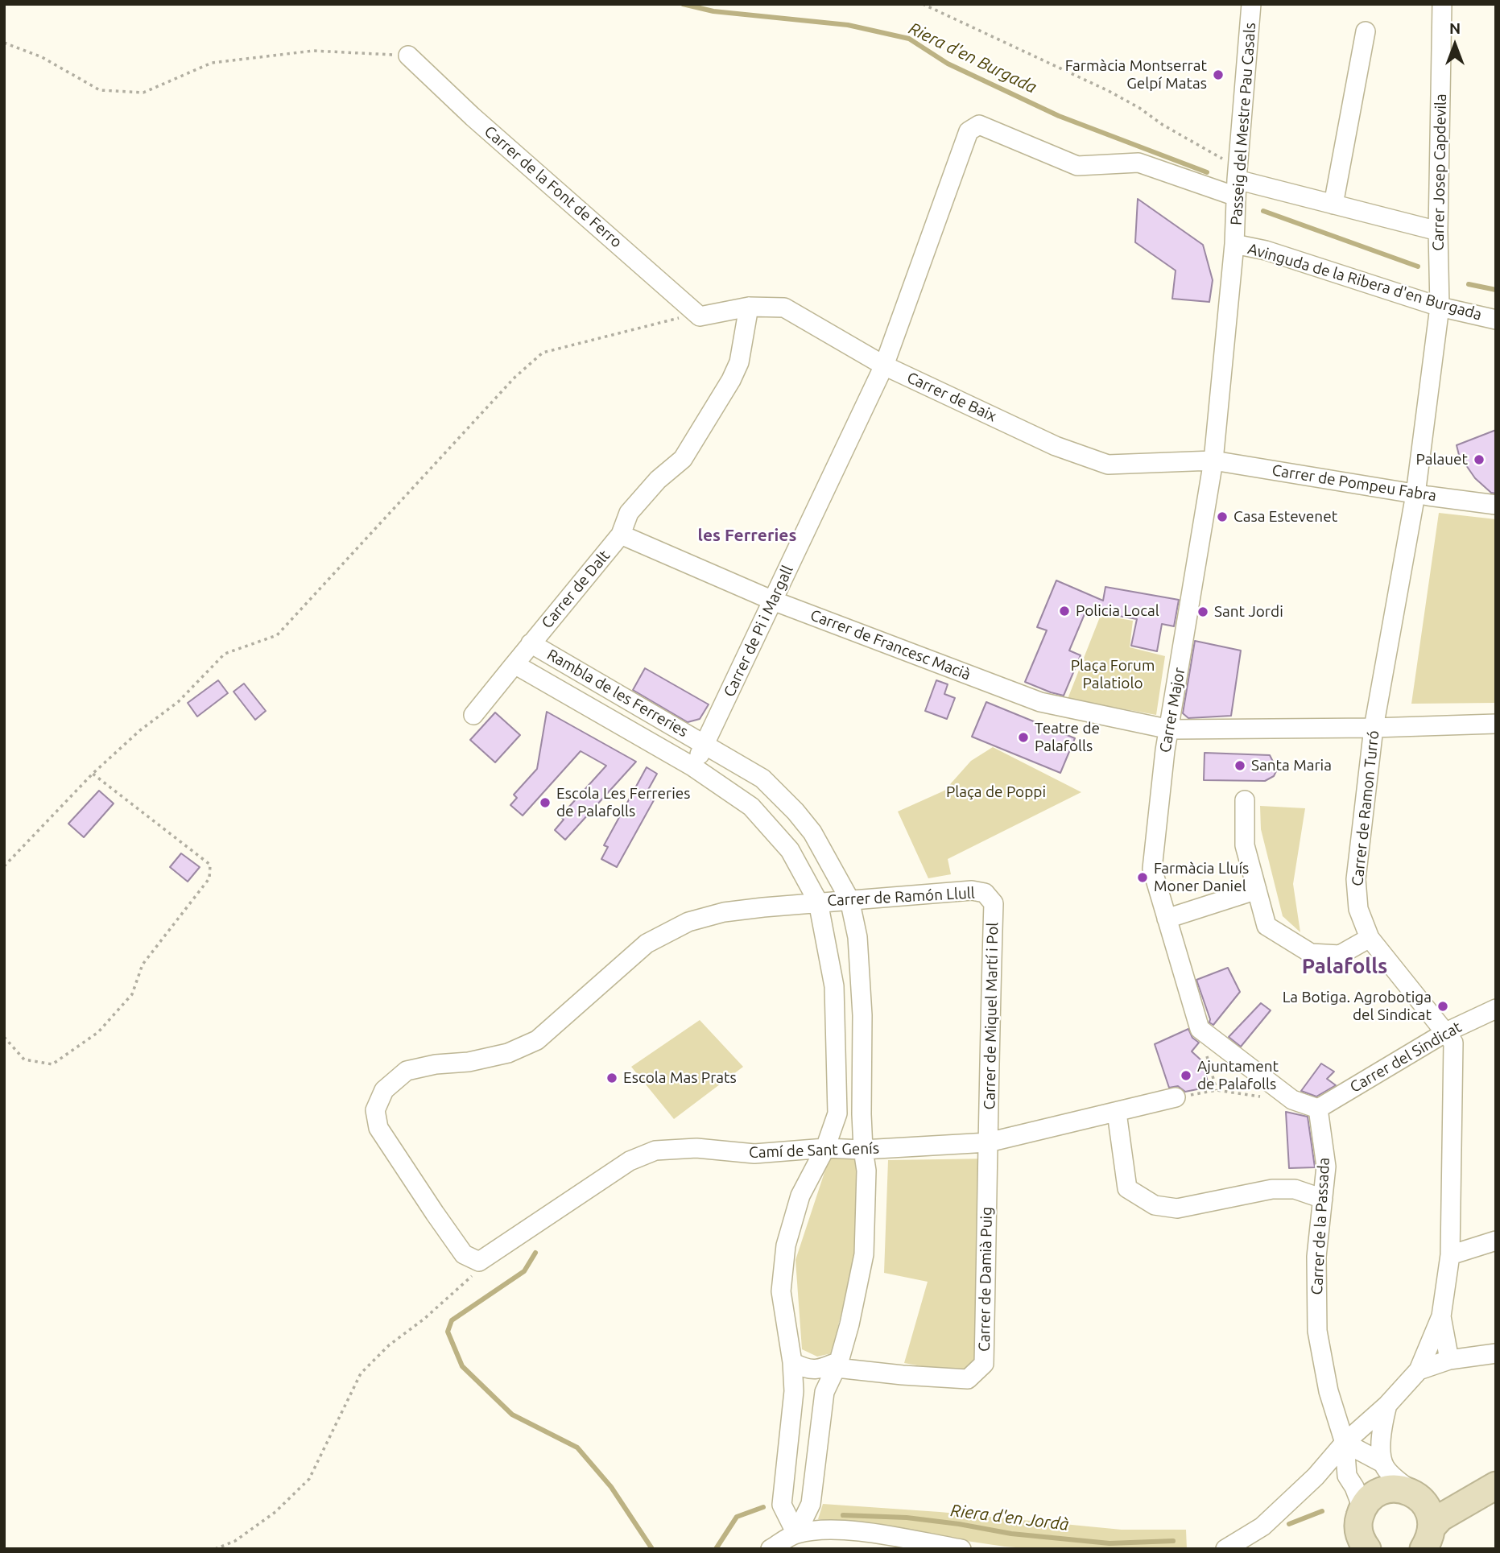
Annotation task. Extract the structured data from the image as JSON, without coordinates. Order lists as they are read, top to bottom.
{
  "streets": {
    "street": [
      "Passeig del Mestre Pau Casals",
      "Carrer Josep Capdevila",
      "Carrer de la Font de Ferro",
      "Avinguda de la Ribera d'en Burgada",
      "Carrer de Baix",
      "Carrer de Pompeu Fabra",
      "Carrer de Dalt",
      "Carrer de Pi i Margall",
      "Carrer de Francesc Macià",
      "Rambla de les Ferreries",
      "Carrer Major",
      "Carrer de Ramon Turró",
      "Carrer de Ramón Llull",
      "Carrer de Miquel Martí i Pol",
      "Carrer del Sindicat",
      "Camí de Sant Genís",
      "Carrer de la Passada",
      "Carrer de Damià Puig"
    ]
  },
  "crossings": [
    ["Passeig del Mestre Pau Casals", "Avinguda de la Ribera d'en Burgada"],
    ["Passeig del Mestre Pau Casals", "Carrer de Pi i Margall"],
    ["Passeig del Mestre Pau Casals", "Carrer Major"],
    ["Carrer Josep Capdevila", "Avinguda de la Ribera d'en Burgada"],
    ["Carrer Josep Capdevila", "Carrer de Ramon Turró"],
    ["Carrer de la Font de Ferro", "Carrer de Baix"],
    ["Avinguda de la Ribera d'en Burgada", "Carrer Major"],
    ["Avinguda de la Ribera d'en Burgada", "Carrer de Ramon Turró"],
    ["Carrer de Baix", "Carrer de Pompeu Fabra"],
    ["Carrer de Baix", "Carrer de Dalt"],
    ["Carrer de Baix", "Carrer de Pi i Margall"],
    ["Carrer de Baix", "Carrer Major"],
    ["Carrer de Pompeu Fabra", "Carrer Major"],
    ["Carrer de Pompeu Fabra", "Carrer de Ramon Turró"],
    ["Carrer de Dalt", "Carrer de Francesc Macià"],
    ["Carrer de Dalt", "Rambla de les Ferreries"],
    ["Carrer de Pi i Margall", "Carrer de Francesc Macià"],
    ["Carrer de Pi i Margall", "Rambla de les Ferreries"],
    ["Carrer de Francesc Macià", "Carrer Major"],
    ["Carrer de Francesc Macià", "Carrer de Ramon Turró"],
    ["Rambla de les Ferreries", "Carrer de Ramón Llull"],
    ["Rambla de les Ferreries", "Camí de Sant Genís"],
    ["Rambla de les Ferreries", "Carrer de Damià Puig"],
    ["Carrer de Ramon Turró", "Carrer del Sindicat"],
    ["Carrer de Ramon Turró", "Carrer de la Passada"],
    ["Carrer de Ramón Llull", "Carrer de Miquel Martí i Pol"],
    ["Carrer de Ramón Llull", "Camí de Sant Genís"],
    ["Carrer de Miquel Martí i Pol", "Camí de Sant Genís"],
    ["Carrer de Miquel Martí i Pol", "Carrer de Damià Puig"],
    ["Carrer del Sindicat", "Carrer de la Passada"],
    ["Camí de Sant Genís", "Carrer de Damià Puig"]
  ],
  "districts": ["les Ferreries", "Palafolls"],
  "water": ["Riera d'en Burgada", "Riera d'en Jordà"],
  "parks": ["Plaça Forum Palatiolo", "Plaça de Poppi"],
  "places": [
    "Farmàcia Montserrat Gelpí Matas",
    "Palauet",
    "Casa Estevenet",
    "Policia Local",
    "Sant Jordi",
    "Teatre de Palafolls",
    "Santa Maria",
    "Escola Les Ferreries de Palafolls",
    "Farmàcia Lluís Moner Daniel",
    "La Botiga. Agrobotiga del Sindicat",
    "Ajuntament de Palafolls",
    "Escola Mas Prats"
  ],
  "north": "top"
}
